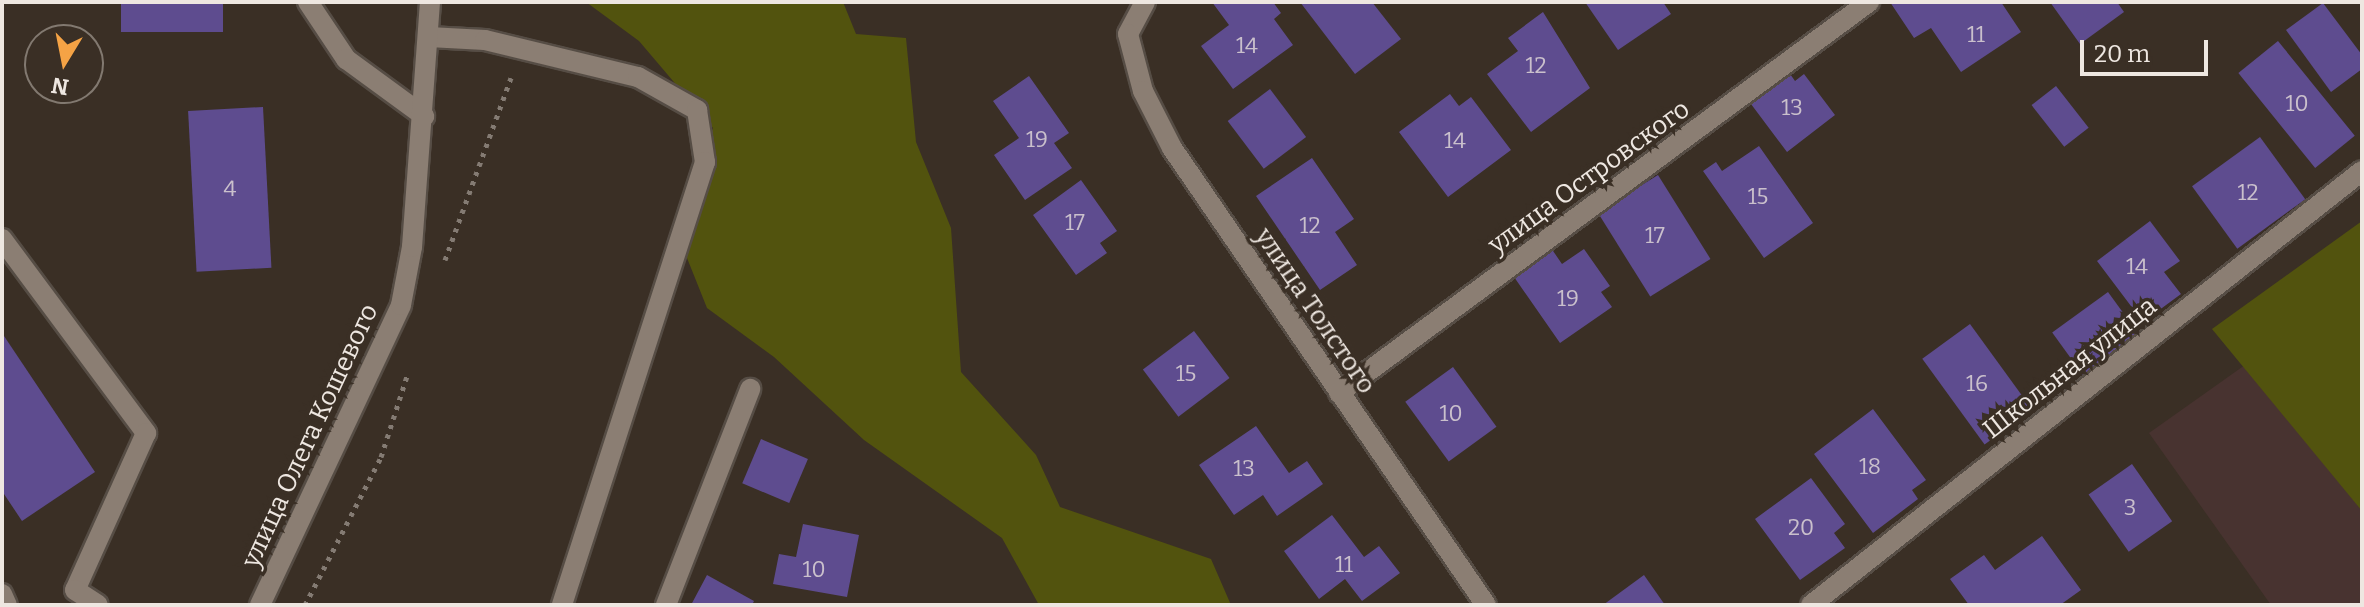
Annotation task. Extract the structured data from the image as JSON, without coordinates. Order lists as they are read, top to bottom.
{
  "streets": {
    "street": [
      "улица Островского",
      "улица Толстого",
      "Школьная улица",
      "улица Олега Кошевого"
    ]
  },
  "crossings": [
    ["улица Островского", "улица Толстого"]
  ],
  "house_numbers": [
    "11",
    "14",
    "12",
    "10",
    "13",
    "19",
    "14",
    "4",
    "12",
    "15",
    "17",
    "12",
    "17",
    "14",
    "19",
    "15",
    "16",
    "10",
    "18",
    "13",
    "3",
    "20",
    "11",
    "10"
  ],
  "scale_bar": "20 m",
  "north": "bottom"
}
